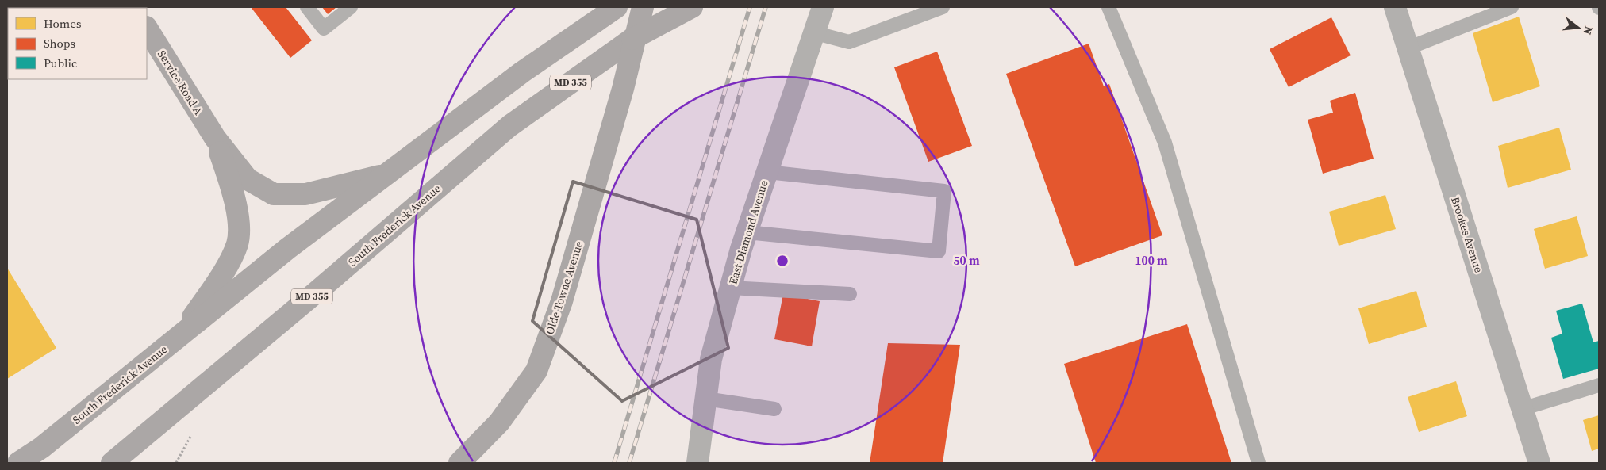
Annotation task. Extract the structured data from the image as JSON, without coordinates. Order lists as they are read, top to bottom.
{
  "streets": {
    "main road": [
      "Service Road A",
      "MD 355",
      "South Frederick Avenue",
      "Olde Towne Avenue"
    ],
    "street": ["East Diamond Avenue", "Brookes Avenue"]
  },
  "legend": ["Homes", "Shops", "Public"],
  "north": "right",
  "rings": ["50 m", "100 m"]
}
